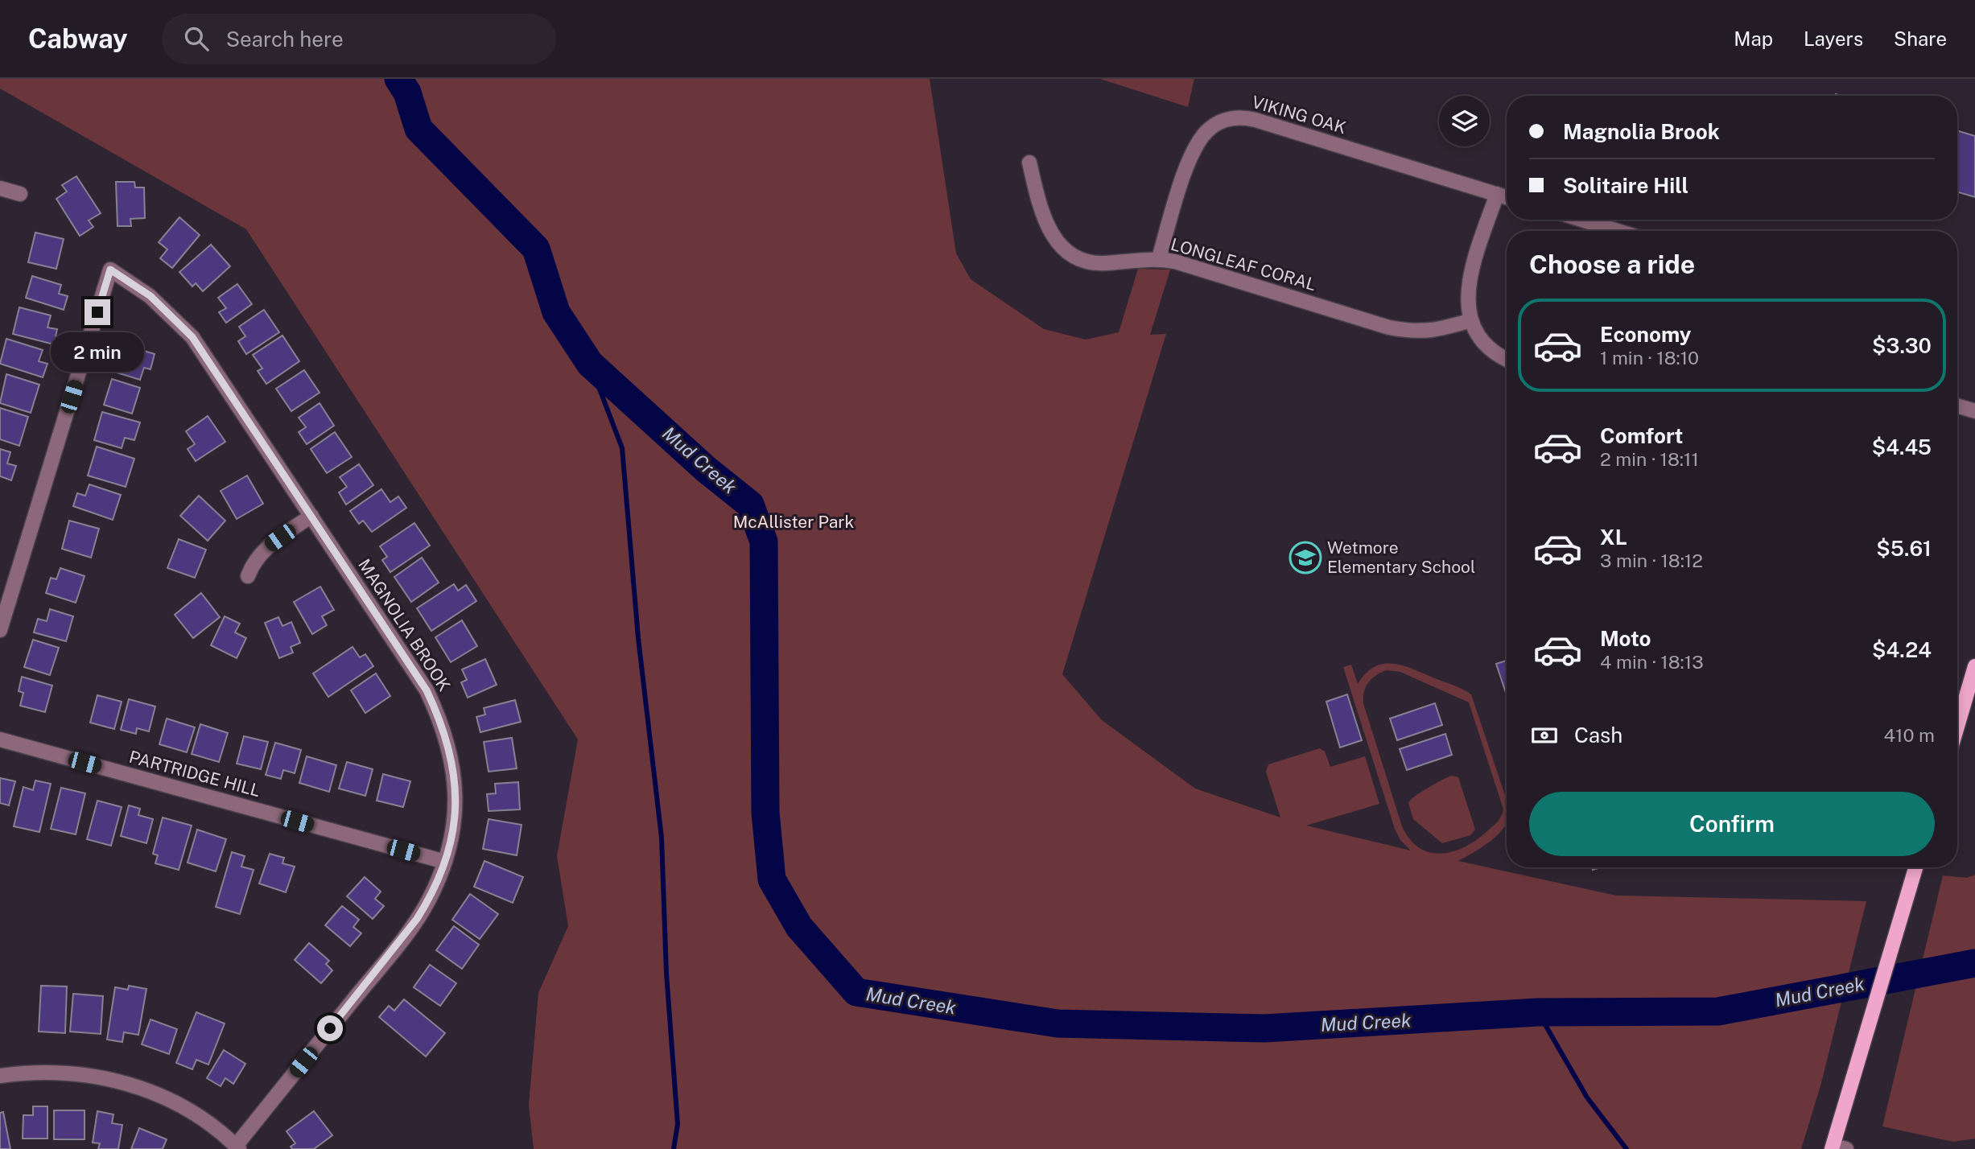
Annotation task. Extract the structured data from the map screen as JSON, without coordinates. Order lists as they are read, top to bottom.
{
  "streets": {
    "street": [
      "VIKING OAK",
      "LONGLEAF CORAL",
      "MAGNOLIA BROOK",
      "PARTRIDGE HILL"
    ]
  },
  "crossings": [
    ["VIKING OAK", "LONGLEAF CORAL"],
    ["MAGNOLIA BROOK", "PARTRIDGE HILL"]
  ],
  "water": ["Mud Creek"],
  "parks": ["McAllister Park"],
  "places": {
    "school or university": ["Wetmore Elementary School"]
  },
  "page": {
    "header": "Cabway",
    "search": "Search here",
    "nav": ["Map", "Layers", "Share"],
    "banner": ["Magnolia Brook", "Solitaire Hill"],
    "heading": "Choose a ride",
    "list": [
      {
        "name": "Economy",
        "note": "1 min · 18:10",
        "value": "$3.30"
      },
      {
        "name": "Comfort",
        "note": "2 min · 18:11",
        "value": "$4.45"
      },
      {
        "name": "XL",
        "note": "3 min · 18:12",
        "value": "$5.61"
      },
      {
        "name": "Moto",
        "note": "4 min · 18:13",
        "value": "$4.24"
      }
    ],
    "bubble": "2 min",
    "pay": ["Cash", "410 m"],
    "buttons": "Confirm"
  }
}
